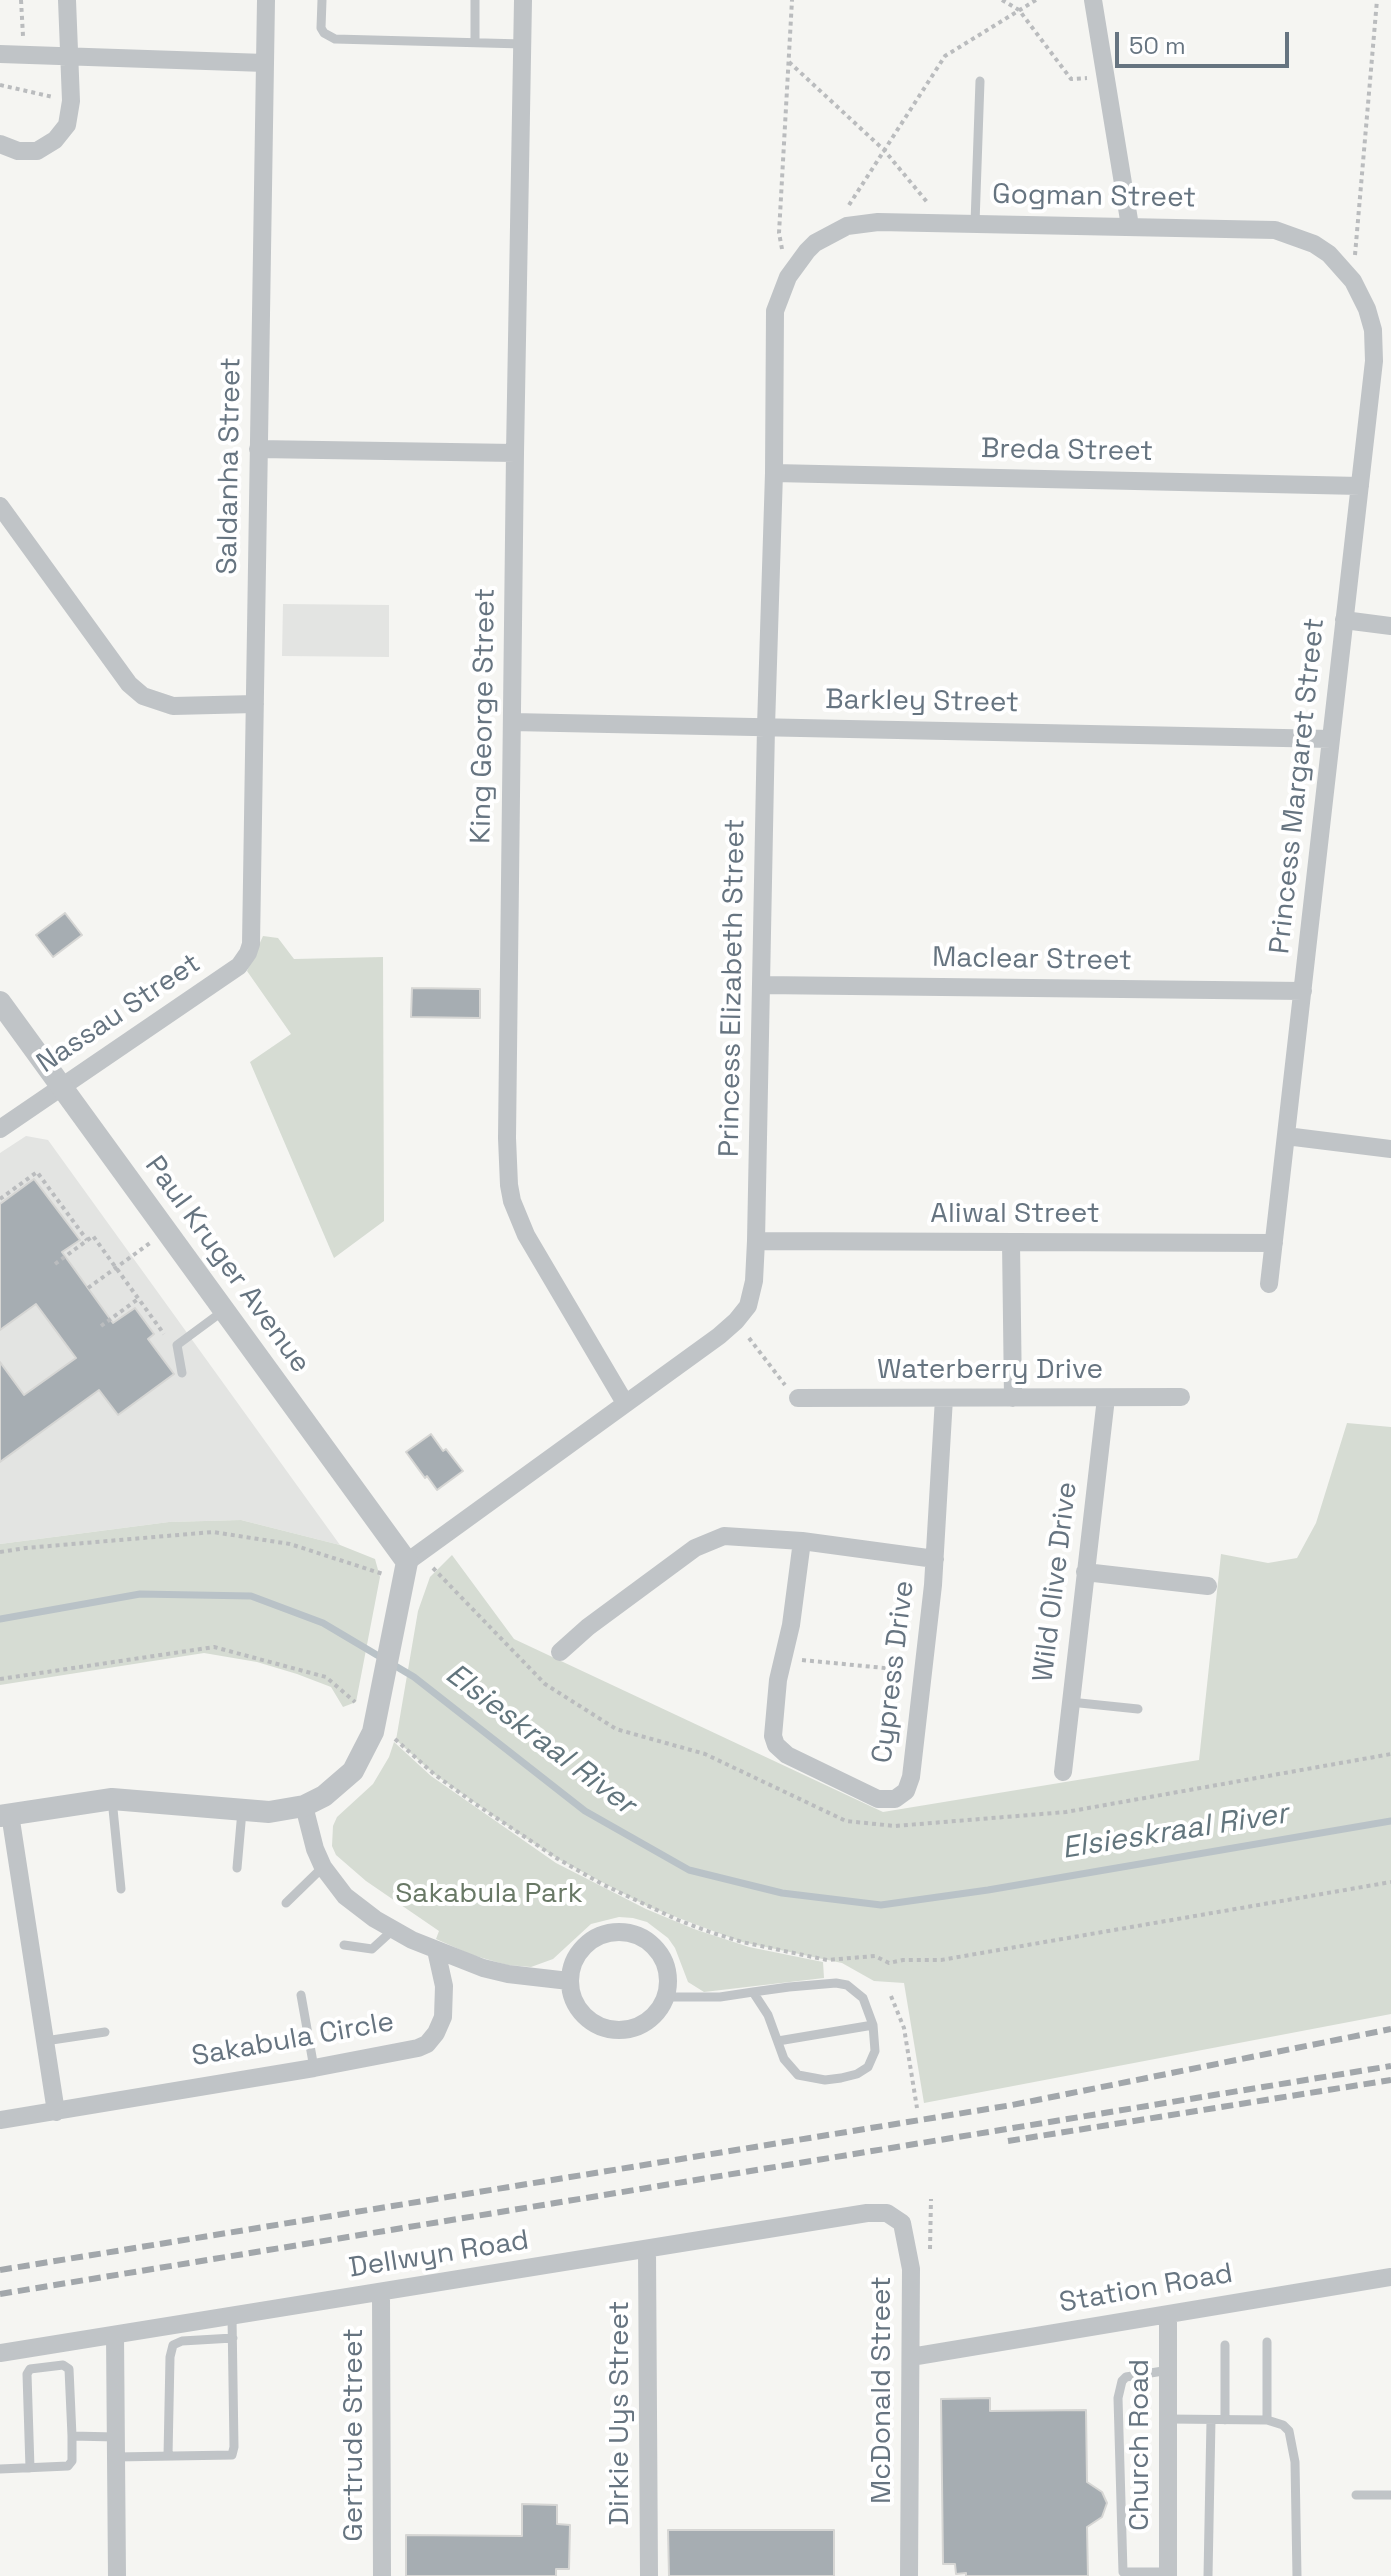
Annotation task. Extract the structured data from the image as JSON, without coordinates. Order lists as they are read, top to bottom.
{
  "streets": {
    "street": [
      "Gogman Street",
      "Breda Street",
      "Saldanha Street",
      "Barkley Street",
      "King George Street",
      "Princess Margaret Street",
      "Maclear Street",
      "Princess Elizabeth Street",
      "Nassau Street",
      "Aliwal Street",
      "Paul Kruger Avenue",
      "Waterberry Drive",
      "Wild Olive Drive",
      "Cypress Drive",
      "Sakabula Circle",
      "Dellwyn Road",
      "Station Road",
      "McDonald Street",
      "Dirkie Uys Street",
      "Gertrude Street",
      "Church Road"
    ]
  },
  "crossings": [
    ["Gogman Street", "Princess Margaret Street"],
    ["Gogman Street", "Princess Elizabeth Street"],
    ["Breda Street", "Princess Margaret Street"],
    ["Breda Street", "Princess Elizabeth Street"],
    ["Saldanha Street", "Nassau Street"],
    ["Barkley Street", "King George Street"],
    ["Barkley Street", "Princess Margaret Street"],
    ["Barkley Street", "Princess Elizabeth Street"],
    ["King George Street", "Princess Elizabeth Street"],
    ["Princess Margaret Street", "Maclear Street"],
    ["Princess Margaret Street", "Aliwal Street"],
    ["Maclear Street", "Princess Elizabeth Street"],
    ["Princess Elizabeth Street", "Aliwal Street"],
    ["Princess Elizabeth Street", "Paul Kruger Avenue"],
    ["Nassau Street", "Paul Kruger Avenue"],
    ["Waterberry Drive", "Wild Olive Drive"],
    ["Waterberry Drive", "Cypress Drive"],
    ["Dellwyn Road", "McDonald Street"],
    ["Dellwyn Road", "Dirkie Uys Street"],
    ["Dellwyn Road", "Gertrude Street"],
    ["Station Road", "McDonald Street"],
    ["Station Road", "Church Road"]
  ],
  "water": ["Elsieskraal River"],
  "parks": ["Sakabula Park"],
  "scale_bar": "50 m"
}
